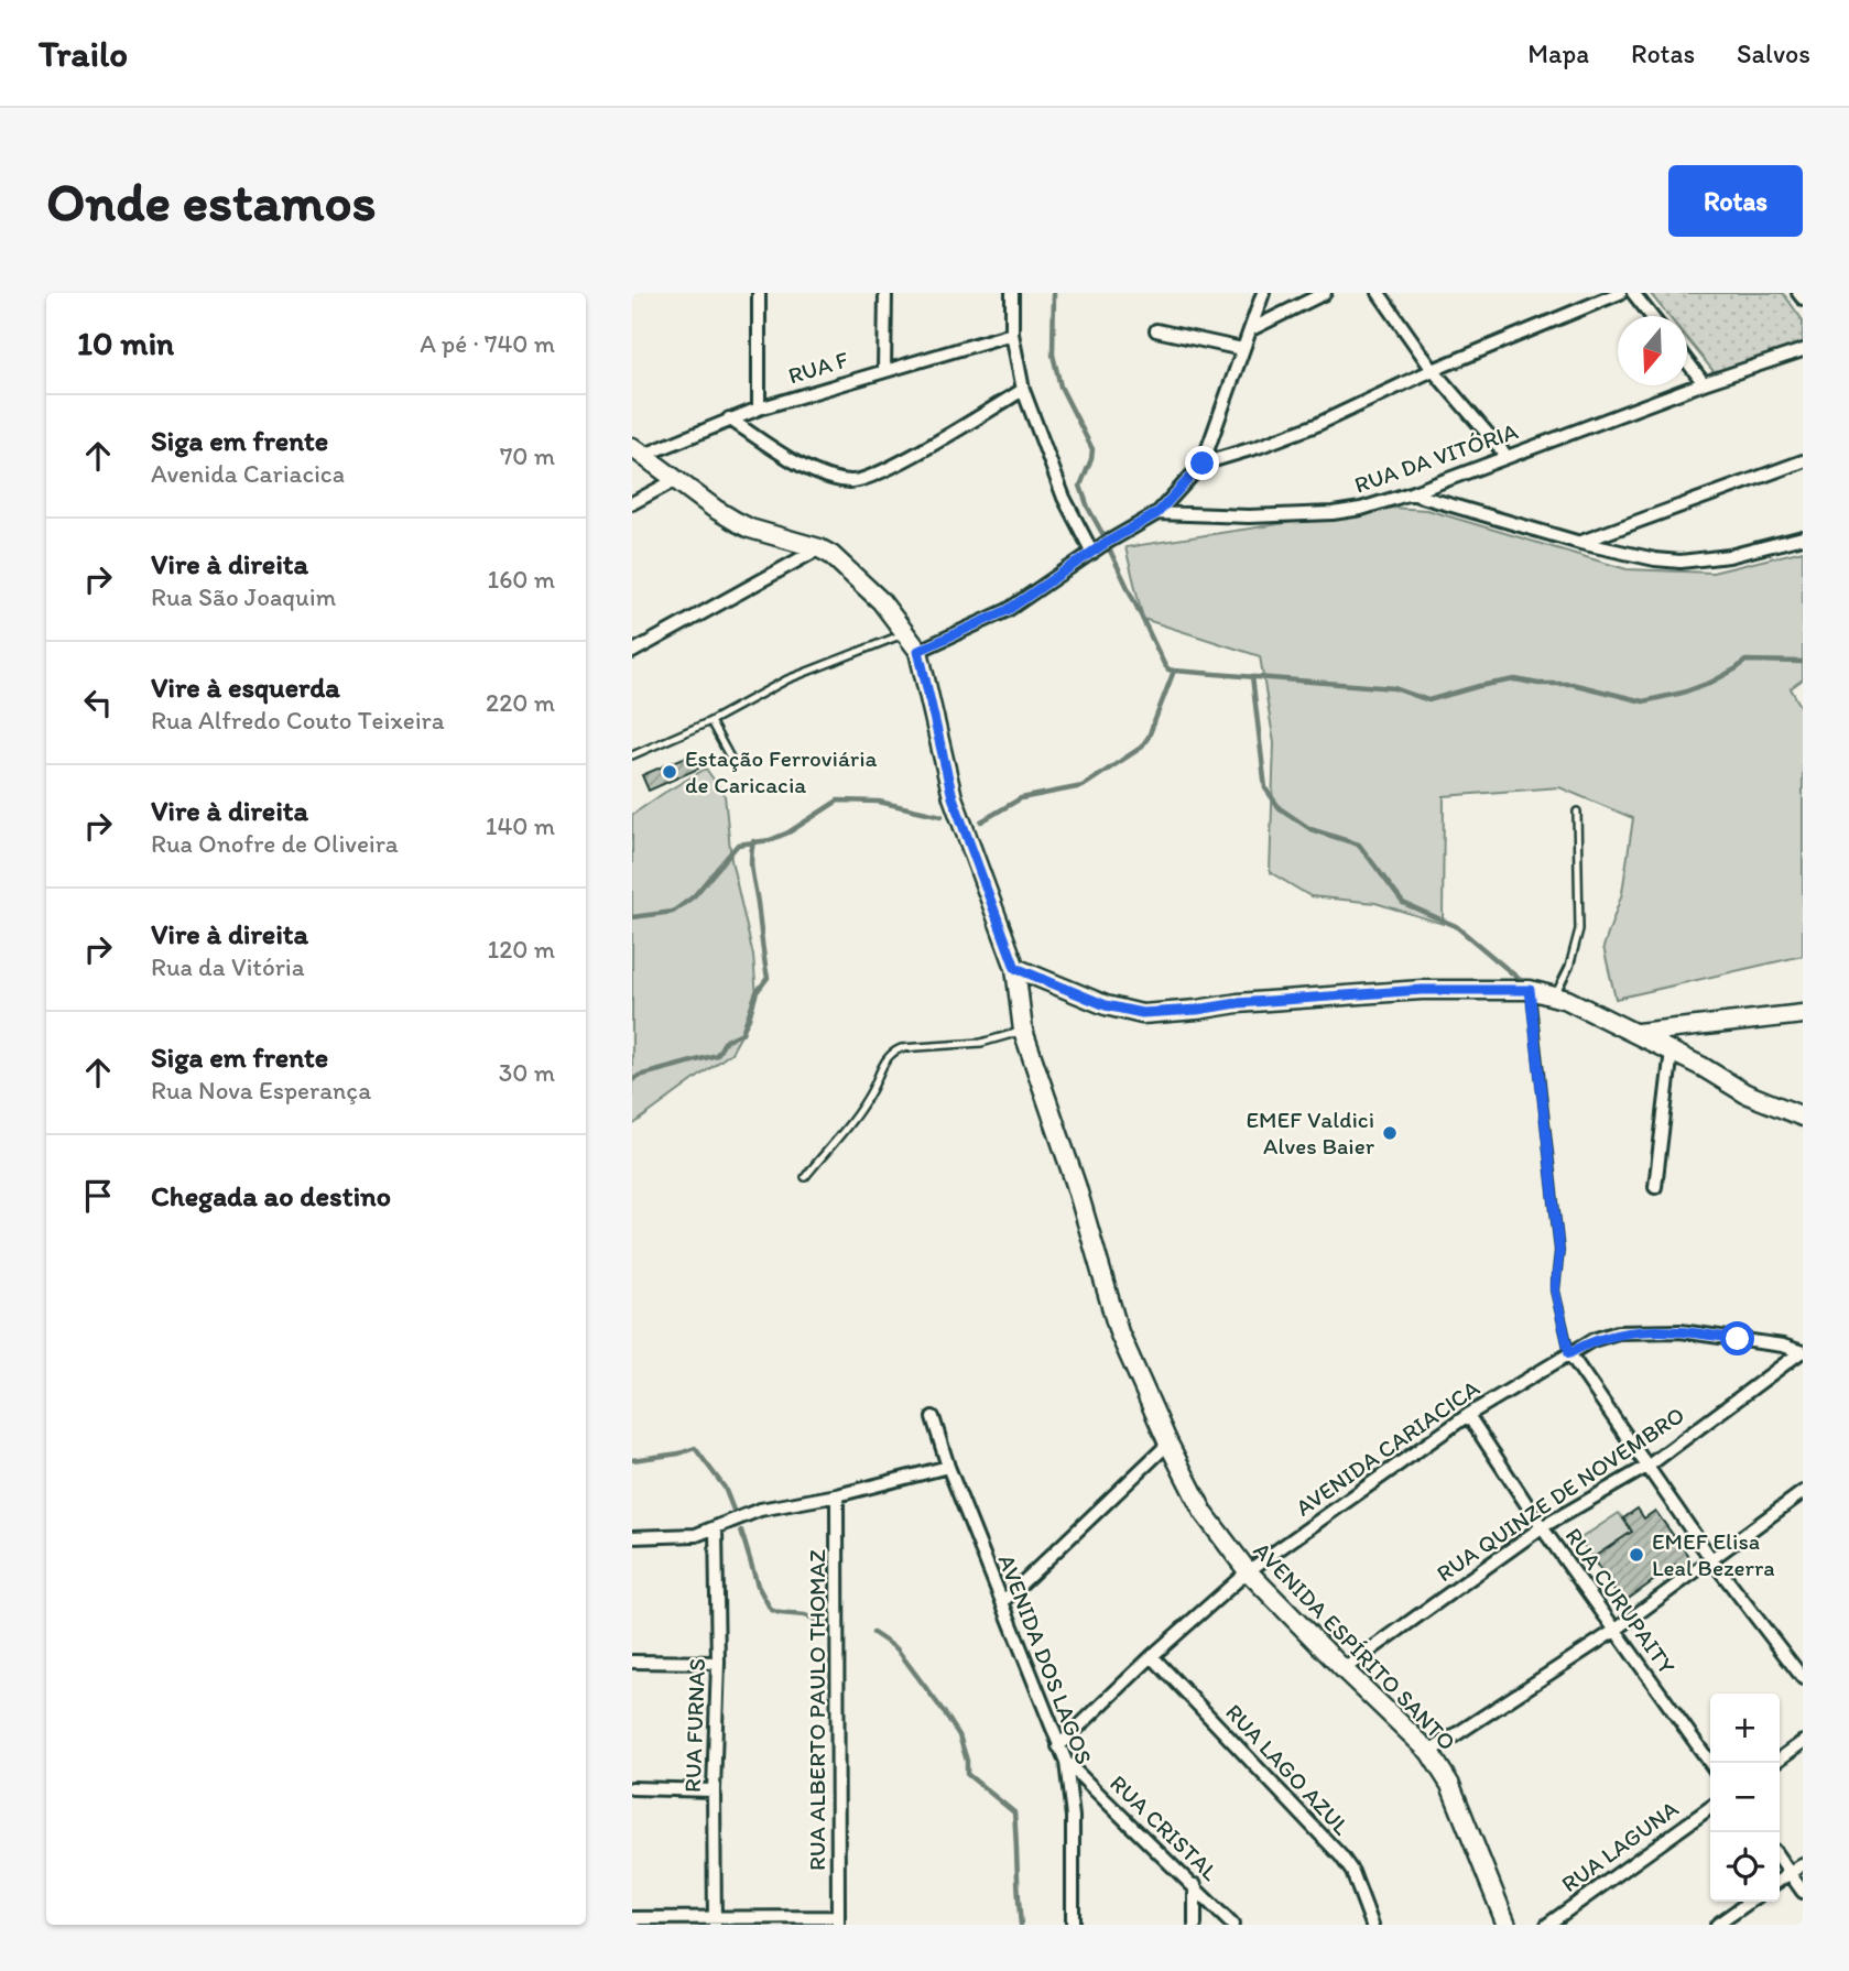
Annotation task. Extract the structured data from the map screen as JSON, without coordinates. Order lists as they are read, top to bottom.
{
  "streets": {
    "street": [
      "RUA F",
      "RUA DA VITÓRIA",
      "AVENIDA CARIACICA",
      "RUA QUINZE DE NOVEMBRO",
      "RUA CURUPAITY",
      "AVENIDA ESPÍRITO SANTO",
      "AVENIDA DOS LAGOS",
      "RUA ALBERTO PAULO THOMAZ",
      "RUA FURNAS",
      "RUA LAGO AZUL",
      "RUA CRISTAL",
      "RUA LAGUNA"
    ]
  },
  "crossings": [
    ["AVENIDA CARIACICA", "RUA QUINZE DE NOVEMBRO"],
    ["AVENIDA CARIACICA", "RUA CURUPAITY"],
    ["AVENIDA CARIACICA", "AVENIDA ESPÍRITO SANTO"],
    ["AVENIDA CARIACICA", "AVENIDA DOS LAGOS"],
    ["AVENIDA CARIACICA", "RUA LAGO AZUL"],
    ["RUA QUINZE DE NOVEMBRO", "RUA CURUPAITY"],
    ["RUA QUINZE DE NOVEMBRO", "AVENIDA ESPÍRITO SANTO"],
    ["AVENIDA DOS LAGOS", "RUA CRISTAL"]
  ],
  "places": ["Estação Ferroviária de Caricacia", "EMEF Valdici Alves Baier", "EMEF Elisa Leal Bezerra"],
  "north": "bottom",
  "page": {
    "header": "Trailo",
    "nav": ["Mapa", "Rotas", "Salvos"],
    "buttons": "Rotas",
    "title": "Onde estamos",
    "heading": ["10 min", "A pé · 740 m"],
    "list": [
      ["Siga em frente", "Avenida Cariacica", "70 m"],
      ["Vire à direita", "Rua São Joaquim", "160 m"],
      ["Vire à esquerda", "Rua Alfredo Couto Teixeira", "220 m"],
      ["Vire à direita", "Rua Onofre de Oliveira", "140 m"],
      ["Vire à direita", "Rua da Vitória", "120 m"],
      ["Siga em frente", "Rua Nova Esperança", "30 m"],
      "Chegada ao destino"
    ],
    "map_buttons": ["+", "−"]
  }
}
